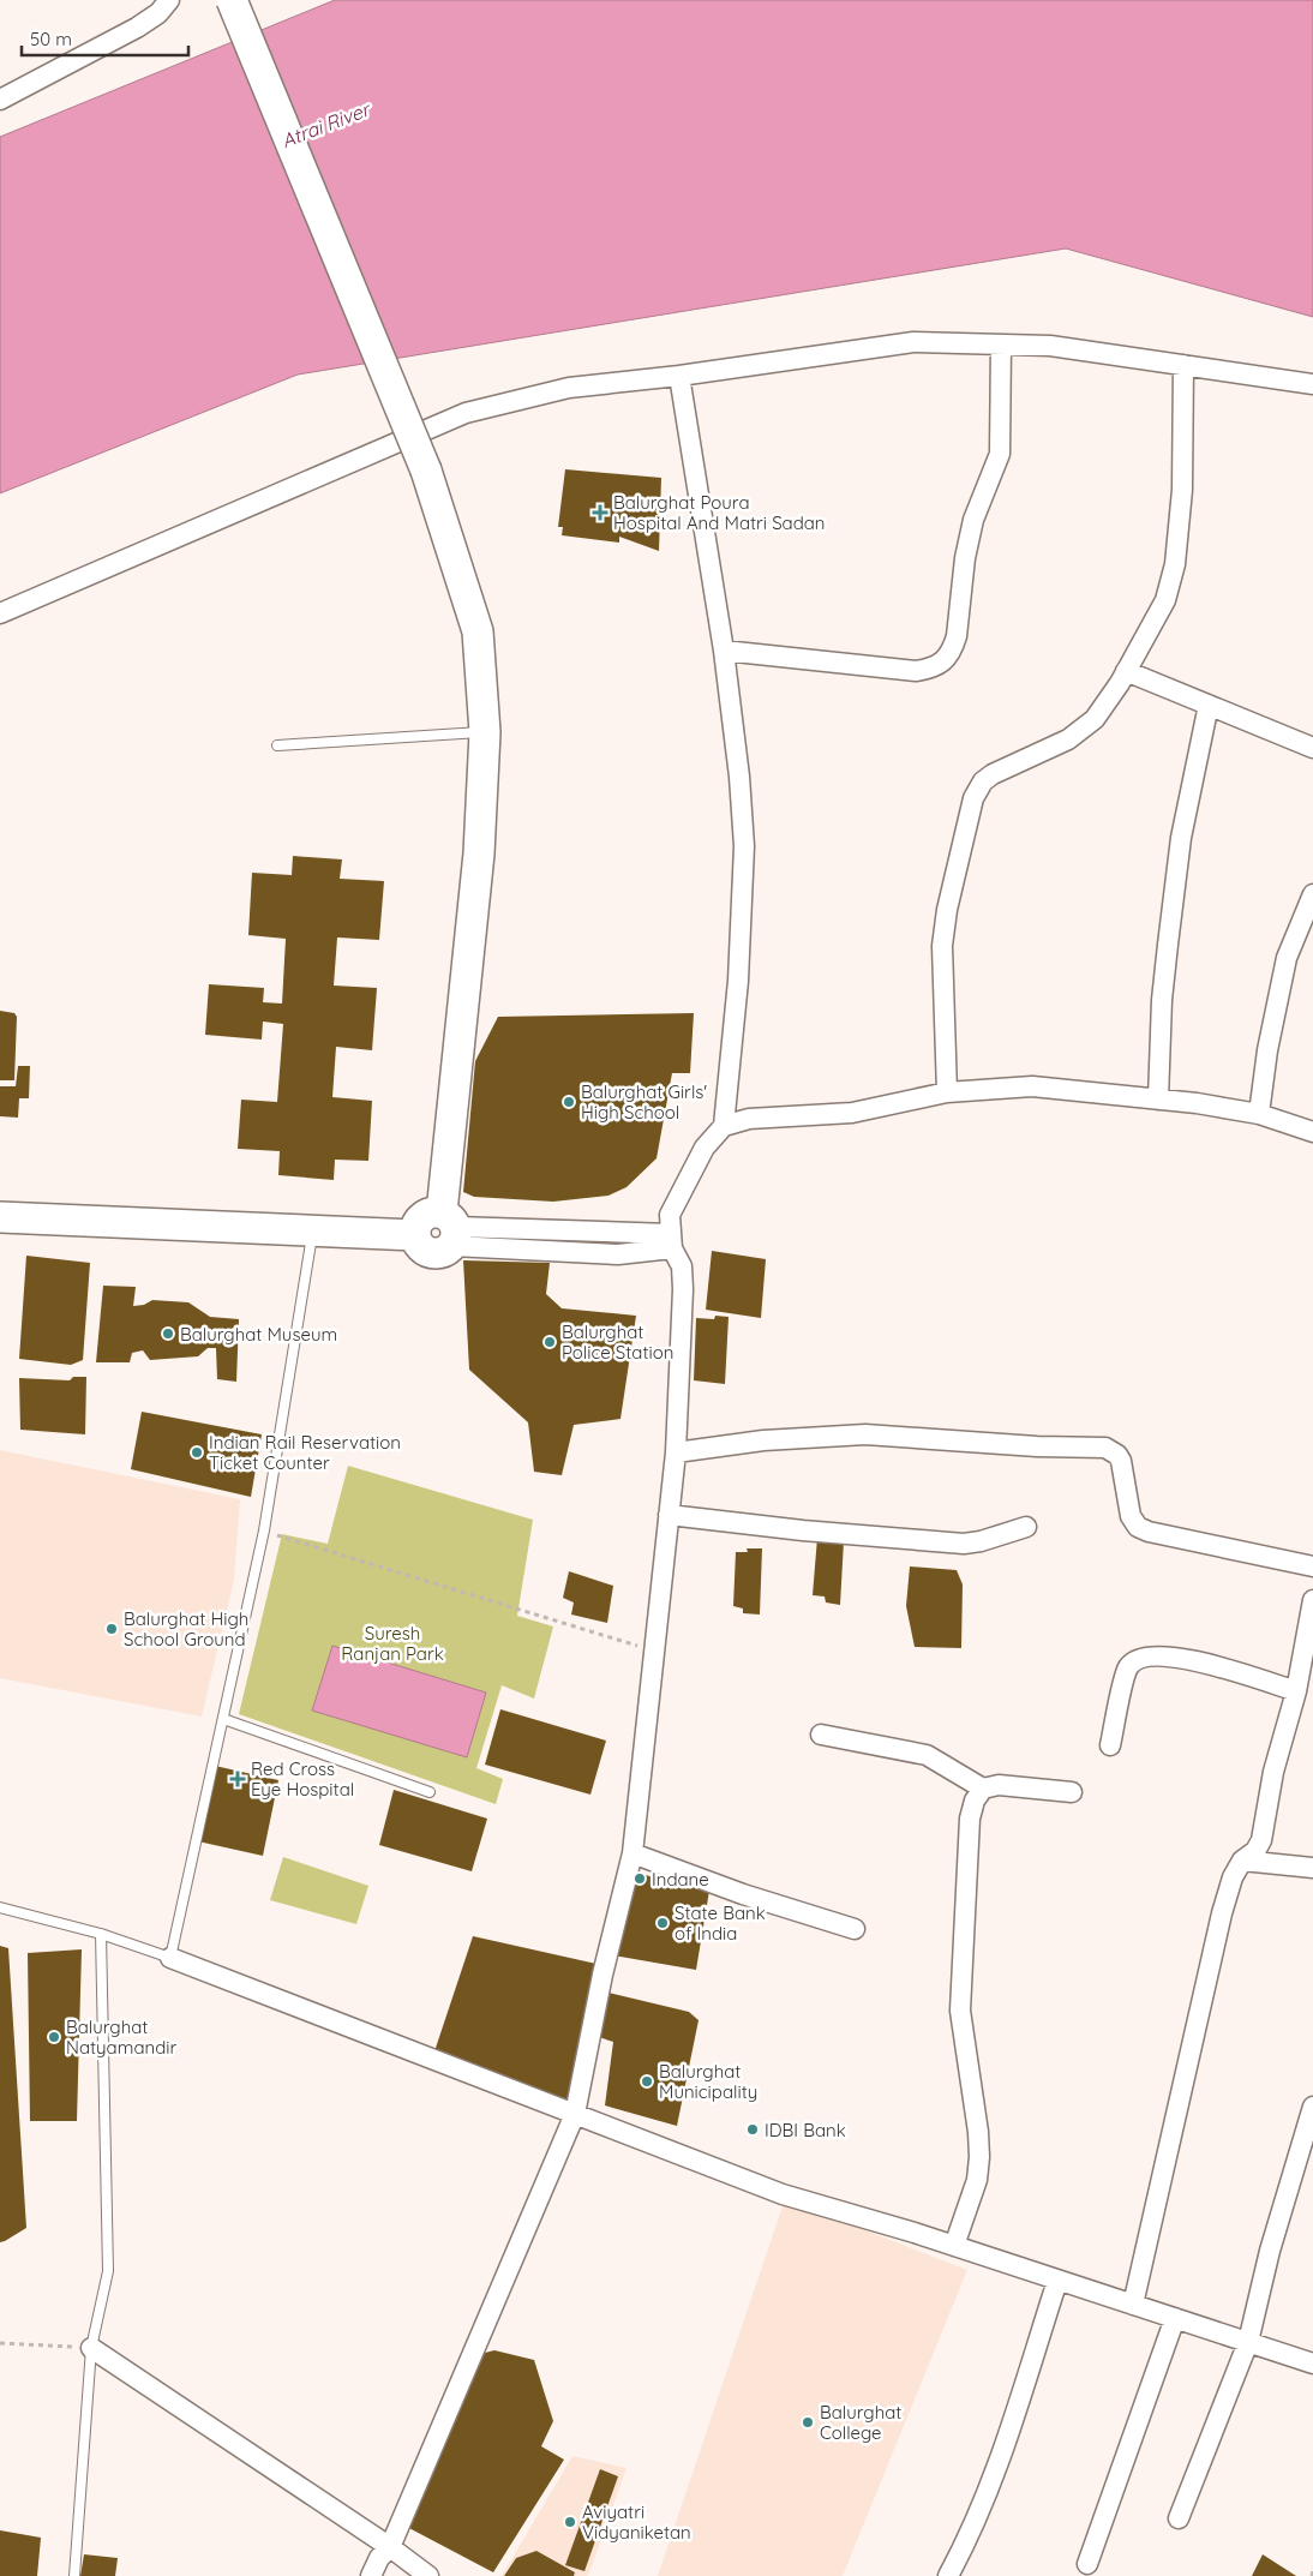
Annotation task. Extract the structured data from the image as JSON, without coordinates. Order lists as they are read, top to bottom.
{
  "water": ["Atrai River"],
  "parks": ["Suresh Ranjan Park"],
  "places": {
    "health": ["Balurghat Poura Hospital And Matri Sadan", "Red Cross Eye Hospital"],
    "other": [
      "Balurghat Girls' High School",
      "Balurghat Museum",
      "Balurghat Police Station",
      "Indian Rail Reservation Ticket Counter",
      "Balurghat High School Ground",
      "Indane",
      "State Bank of India",
      "Balurghat Natyamandir",
      "Balurghat Municipality",
      "IDBI Bank",
      "Balurghat College",
      "Aviyatri Vidyaniketan"
    ]
  },
  "scale_bar": "50 m"
}
